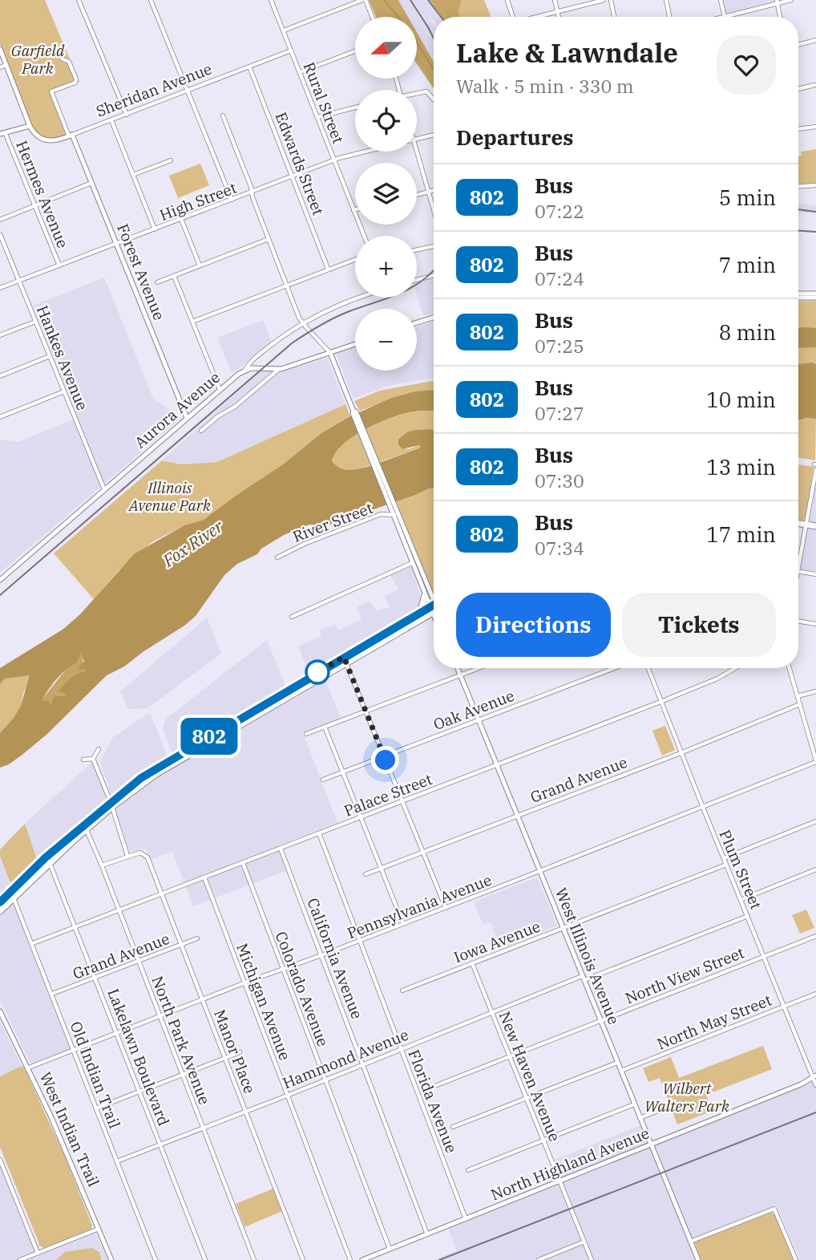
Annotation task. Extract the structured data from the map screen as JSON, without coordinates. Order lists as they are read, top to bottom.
{
  "streets": {
    "main road": [
      "Sheridan Avenue",
      "Forest Avenue",
      "Aurora Avenue",
      "West Illinois Avenue",
      "West Indian Trail",
      "North Highland Avenue"
    ],
    "street": [
      "Rural Street",
      "Edwards Street",
      "Hermes Avenue",
      "High Street",
      "Hankes Avenue",
      "River Street",
      "Oak Avenue",
      "Grand Avenue",
      "Palace Street",
      "Plum Street",
      "Pennsylvania Avenue",
      "Iowa Avenue",
      "California Avenue",
      "North View Street",
      "Colorado Avenue",
      "Michigan Avenue",
      "North May Street",
      "North Park Avenue",
      "Manor Place",
      "Lakelawn Boulevard",
      "Hammond Avenue",
      "Old Indian Trail",
      "New Haven Avenue",
      "Florida Avenue"
    ]
  },
  "crossings": [
    ["Sheridan Avenue", "Rural Street"],
    ["Sheridan Avenue", "Edwards Street"],
    ["Sheridan Avenue", "Forest Avenue"],
    ["Rural Street", "High Street"],
    ["Edwards Street", "High Street"],
    ["Hermes Avenue", "High Street"],
    ["High Street", "Forest Avenue"],
    ["High Street", "Hankes Avenue"],
    ["Forest Avenue", "Aurora Avenue"],
    ["Hankes Avenue", "Aurora Avenue"],
    ["Oak Avenue", "West Illinois Avenue"],
    ["Grand Avenue", "Plum Street"],
    ["Grand Avenue", "West Illinois Avenue"],
    ["Grand Avenue", "North Park Avenue"],
    ["Grand Avenue", "Manor Place"],
    ["Grand Avenue", "Lakelawn Boulevard"],
    ["Grand Avenue", "Old Indian Trail"],
    ["Palace Street", "Plum Street"],
    ["Palace Street", "West Illinois Avenue"],
    ["Palace Street", "California Avenue"],
    ["Palace Street", "Colorado Avenue"],
    ["Palace Street", "Michigan Avenue"],
    ["Palace Street", "North Park Avenue"],
    ["Palace Street", "Manor Place"],
    ["Palace Street", "Lakelawn Boulevard"],
    ["Palace Street", "Old Indian Trail"],
    ["Palace Street", "Florida Avenue"],
    ["Plum Street", "Pennsylvania Avenue"],
    ["Plum Street", "Iowa Avenue"],
    ["Plum Street", "North View Street"],
    ["Plum Street", "North May Street"],
    ["Plum Street", "Hammond Avenue"],
    ["Plum Street", "North Highland Avenue"],
    ["Pennsylvania Avenue", "West Illinois Avenue"],
    ["Pennsylvania Avenue", "California Avenue"],
    ["Pennsylvania Avenue", "Colorado Avenue"],
    ["Pennsylvania Avenue", "Michigan Avenue"],
    ["Pennsylvania Avenue", "North Park Avenue"],
    ["Pennsylvania Avenue", "Manor Place"],
    ["Pennsylvania Avenue", "Lakelawn Boulevard"],
    ["Pennsylvania Avenue", "Old Indian Trail"],
    ["Pennsylvania Avenue", "Florida Avenue"],
    ["Pennsylvania Avenue", "West Indian Trail"],
    ["Iowa Avenue", "West Illinois Avenue"],
    ["Iowa Avenue", "New Haven Avenue"],
    ["West Illinois Avenue", "North View Street"],
    ["West Illinois Avenue", "North May Street"],
    ["West Illinois Avenue", "Hammond Avenue"],
    ["West Illinois Avenue", "North Highland Avenue"],
    ["California Avenue", "Hammond Avenue"],
    ["California Avenue", "North Highland Avenue"],
    ["North View Street", "New Haven Avenue"],
    ["Colorado Avenue", "Hammond Avenue"],
    ["Colorado Avenue", "North Highland Avenue"],
    ["Michigan Avenue", "Hammond Avenue"],
    ["North Park Avenue", "Hammond Avenue"],
    ["Manor Place", "Hammond Avenue"],
    ["Lakelawn Boulevard", "Hammond Avenue"],
    ["Hammond Avenue", "Old Indian Trail"],
    ["Hammond Avenue", "New Haven Avenue"],
    ["Hammond Avenue", "Florida Avenue"],
    ["New Haven Avenue", "North Highland Avenue"],
    ["Florida Avenue", "North Highland Avenue"]
  ],
  "water": ["Fox River"],
  "parks": ["Garfield Park", "Illinois Avenue Park", "Wilbert Walters Park"],
  "lines": ["bus line 802"],
  "north": "left",
  "page": {
    "on_map": "802",
    "map_buttons": ["+", "−"],
    "heading": [
      ["Lake & Lawndale", "Walk · 5 min · 330 m"],
      "Departures"
    ],
    "list": [
      {
        "mark": "802",
        "name": "Bus",
        "note": "07:22",
        "value": "5 min"
      },
      {
        "mark": "802",
        "name": "Bus",
        "note": "07:24",
        "value": "7 min"
      },
      {
        "mark": "802",
        "name": "Bus",
        "note": "07:25",
        "value": "8 min"
      },
      {
        "mark": "802",
        "name": "Bus",
        "note": "07:27",
        "value": "10 min"
      },
      {
        "mark": "802",
        "name": "Bus",
        "note": "07:30",
        "value": "13 min"
      },
      {
        "mark": "802",
        "name": "Bus",
        "note": "07:34",
        "value": "17 min"
      }
    ],
    "buttons": ["Directions", "Tickets"]
  }
}
